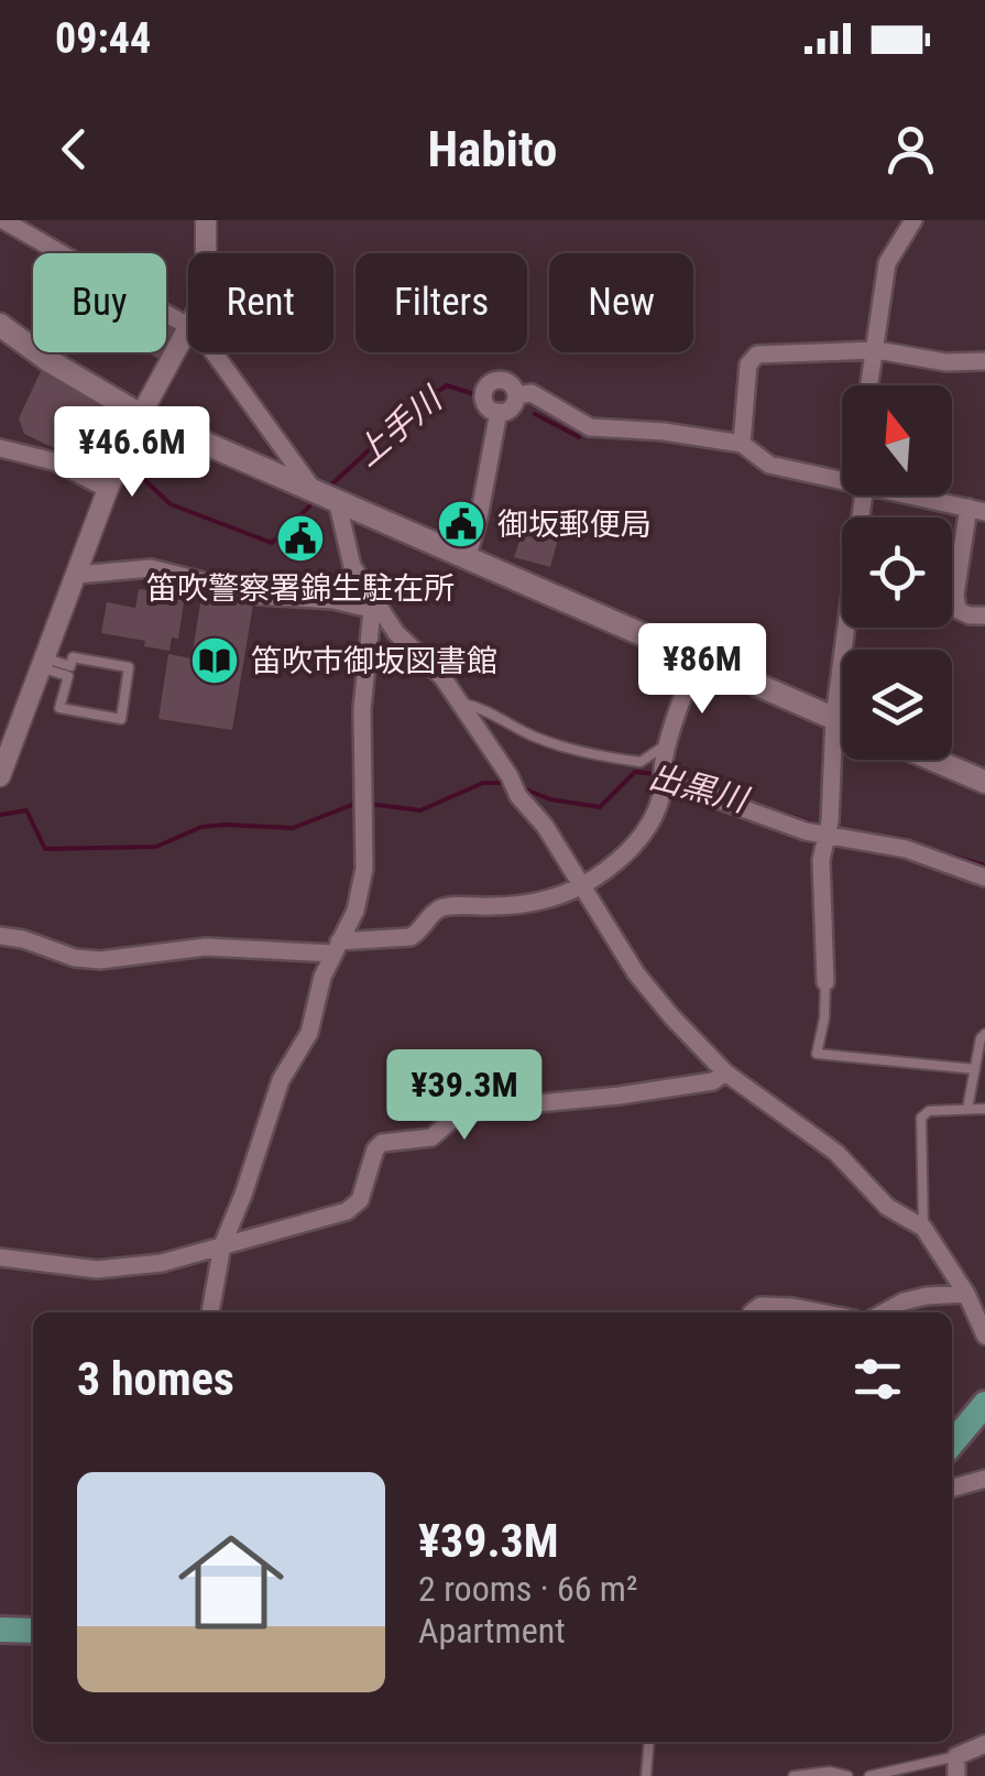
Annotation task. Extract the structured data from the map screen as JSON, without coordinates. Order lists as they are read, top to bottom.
{
  "water": ["上手川", "出黒川"],
  "places": {
    "public building": ["御坂郵便局", "笛吹警察署錦生駐在所"],
    "library": ["笛吹市御坂図書館"]
  },
  "north": "top",
  "page": {
    "status": "09:44",
    "header": "Habito",
    "chip": [
      "Buy",
      "Rent",
      "Filters",
      "New"
    ],
    "price": ["¥46.6M", "¥86M", "¥39.3M"],
    "heading": "3 homes",
    "list": [
      {
        "name": "¥39.3M",
        "note": "2 rooms · 66 m² · Apartment"
      }
    ]
  }
}
